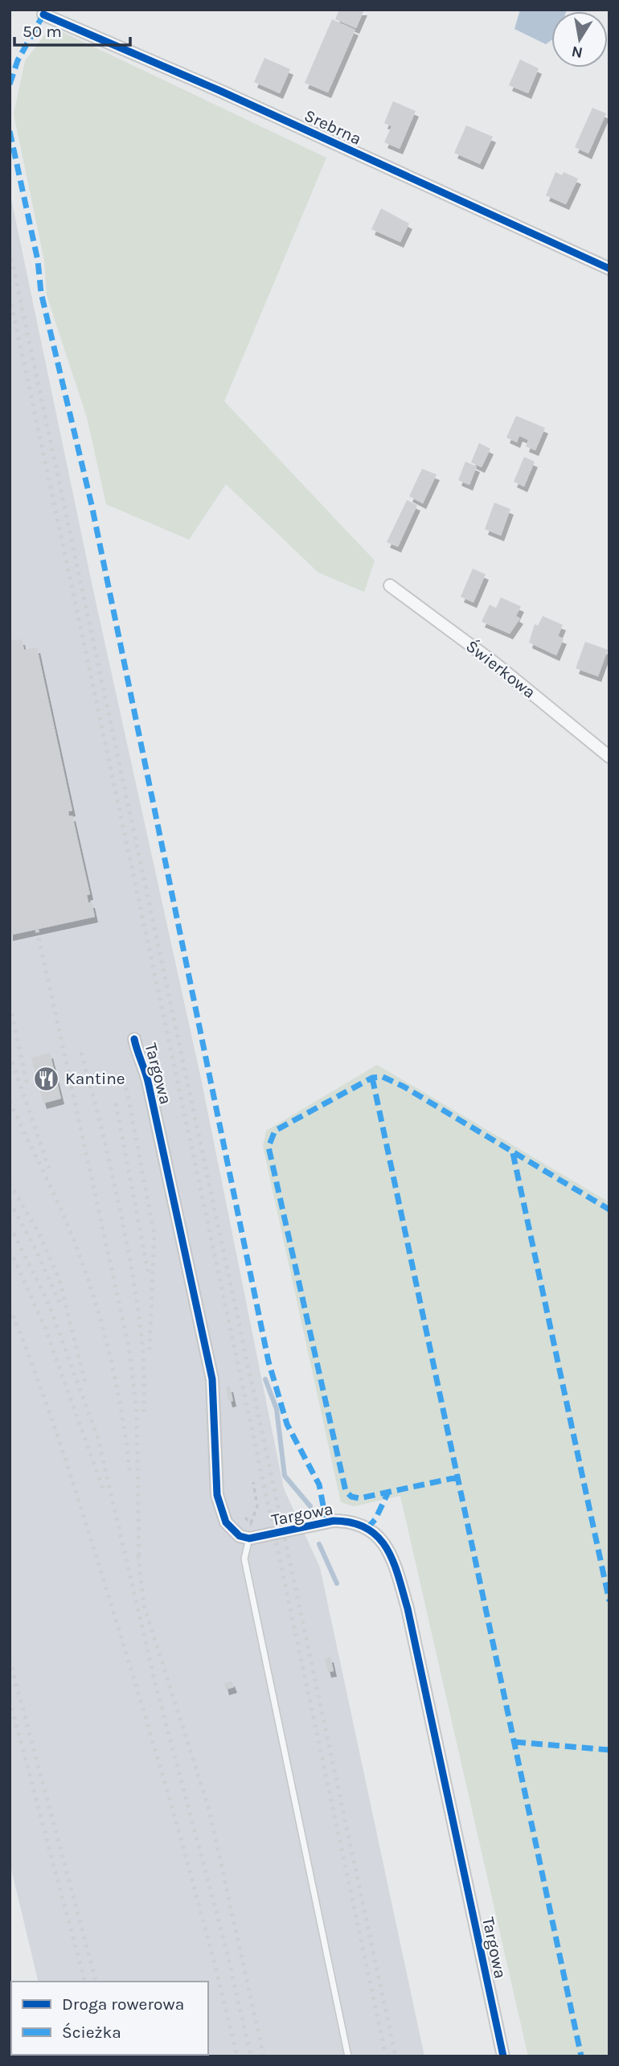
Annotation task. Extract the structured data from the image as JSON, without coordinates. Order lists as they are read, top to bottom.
{
  "streets": {
    "street": ["Srebrna", "Świerkowa", "Targowa"]
  },
  "places": {
    "restaurant": ["Kantine"]
  },
  "legend": ["Droga rowerowa", "Ścieżka"],
  "scale_bar": "50 m",
  "north": "bottom"
}
